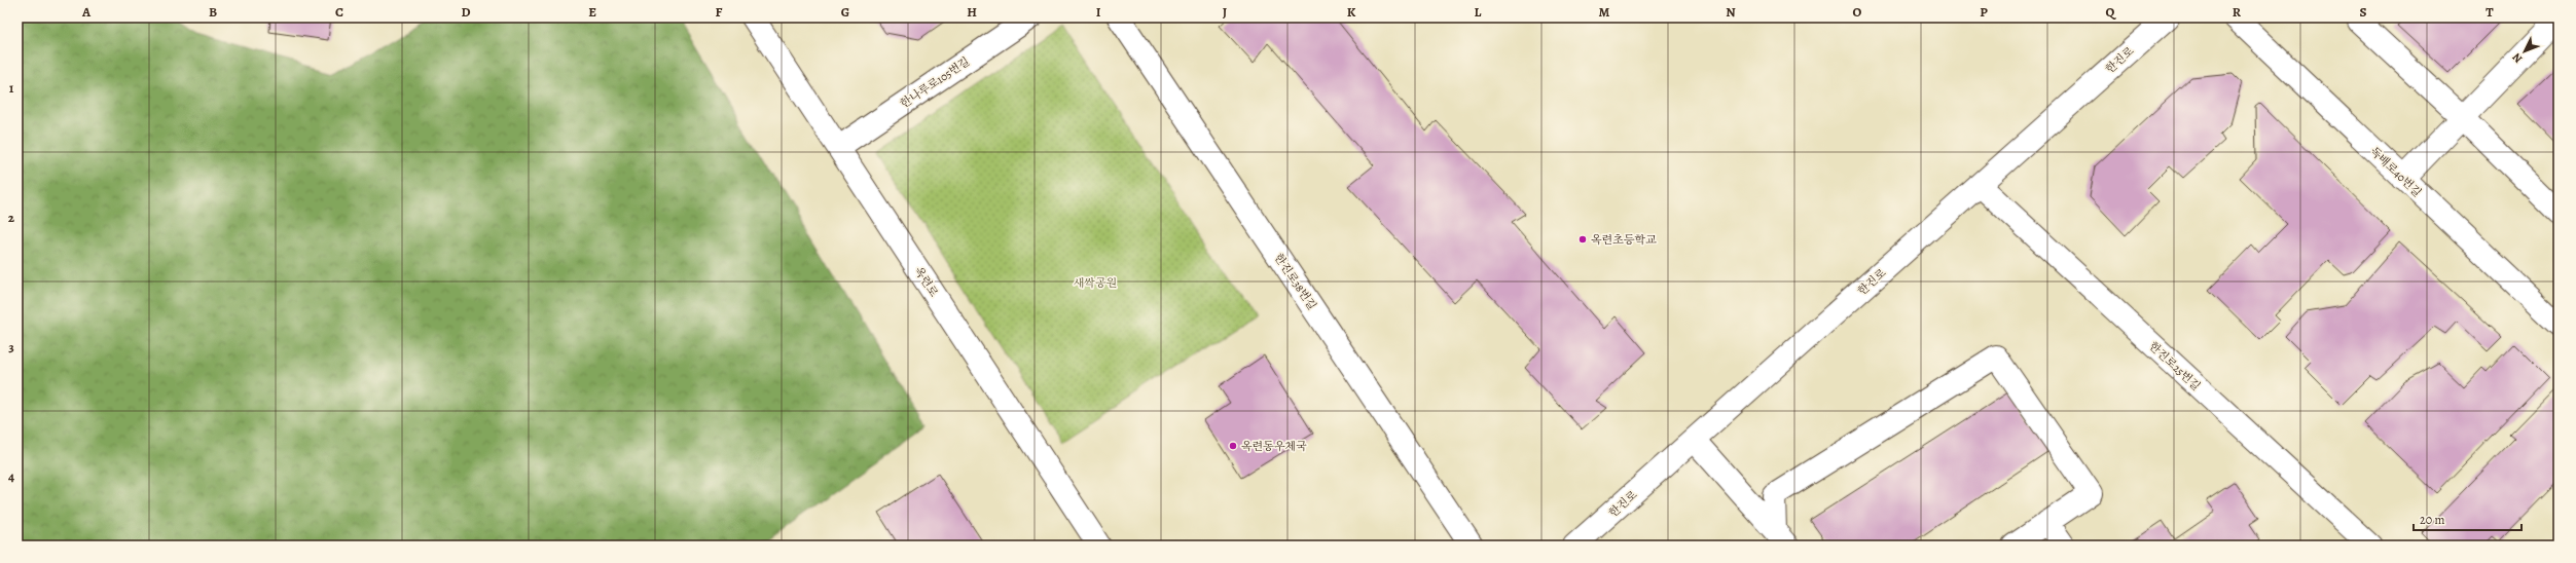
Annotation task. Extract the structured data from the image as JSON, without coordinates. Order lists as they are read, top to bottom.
{
  "streets": {
    "street": [
      "한진로",
      "한나루로105번길",
      "독배로40번길",
      "옥련로",
      "한진로38번길",
      "한진로25번길"
    ]
  },
  "crossings": [
    ["한진로", "한진로25번길"],
    ["한나루로105번길", "옥련로"]
  ],
  "parks": ["새싹공원"],
  "places": ["옥련초등학교", "옥련동우체국"],
  "scale_bar": "20 m",
  "north": "bottom left",
  "grid": {
    "columns": [
      "A",
      "B",
      "C",
      "D",
      "E",
      "F",
      "G",
      "H",
      "I",
      "J",
      "K",
      "L",
      "M",
      "N",
      "O",
      "P",
      "Q",
      "R",
      "S",
      "T"
    ],
    "rows": [
      "1",
      "2",
      "3",
      "4"
    ]
  }
}
